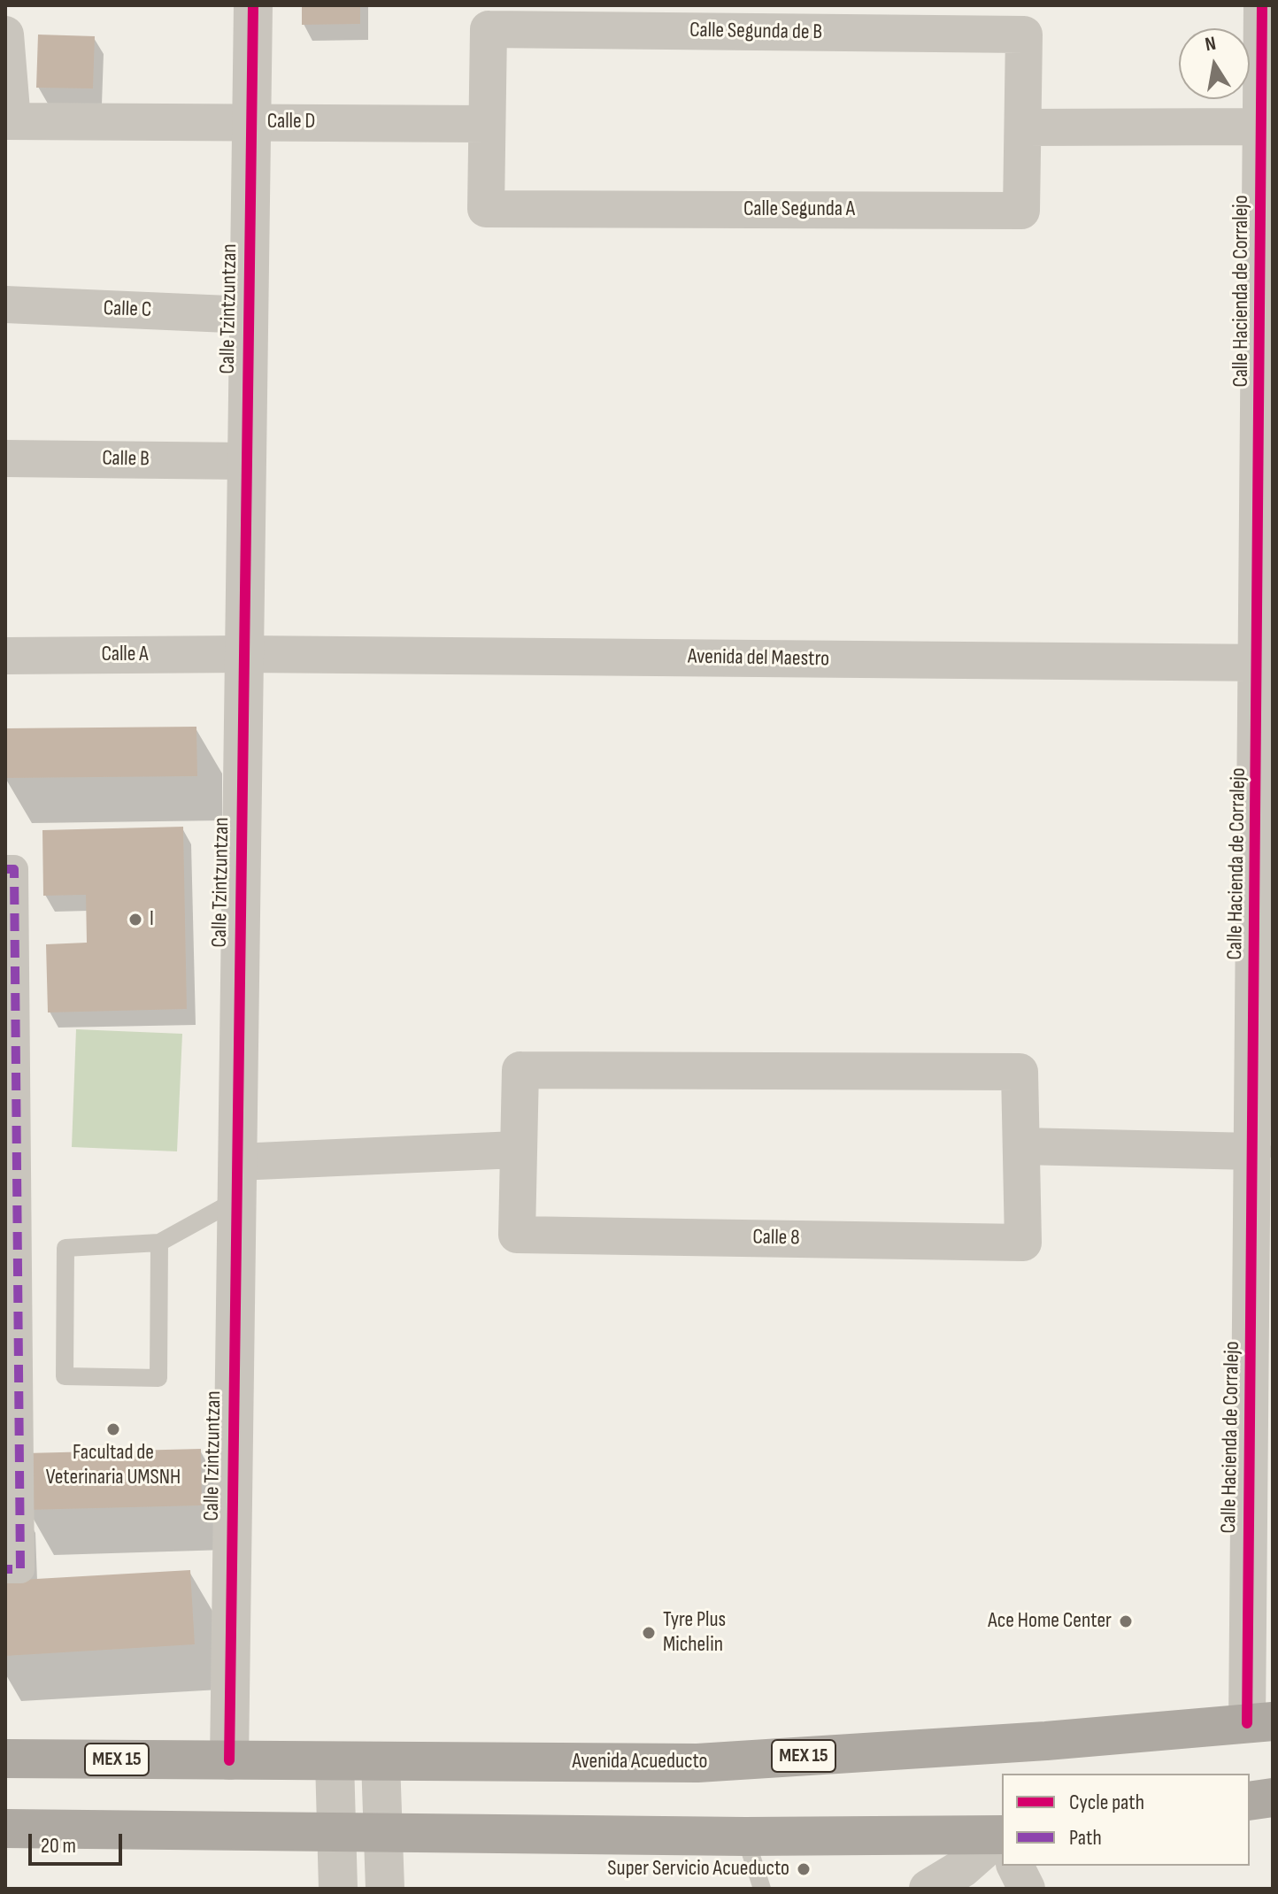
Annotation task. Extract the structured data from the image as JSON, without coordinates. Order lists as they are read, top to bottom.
{
  "streets": {
    "main road": ["MEX 15", "Avenida Acueducto"],
    "street": [
      "Calle Segunda de B",
      "Calle D",
      "Calle Segunda A",
      "Calle Hacienda de Corralejo",
      "Calle Tzintzuntzan",
      "Calle C",
      "Calle B",
      "Calle A",
      "Avenida del Maestro",
      "Calle 8"
    ]
  },
  "crossings": [
    ["Calle Segunda de B", "Calle D"],
    ["Calle Segunda de B", "Calle Segunda A"],
    ["Calle D", "Calle Segunda A"],
    ["Calle D", "Calle Tzintzuntzan"],
    ["Calle Hacienda de Corralejo", "Avenida del Maestro"],
    ["Calle Hacienda de Corralejo", "Avenida Acueducto"],
    ["Calle Tzintzuntzan", "Calle C"],
    ["Calle Tzintzuntzan", "Calle B"],
    ["Calle Tzintzuntzan", "Calle A"],
    ["Calle Tzintzuntzan", "Avenida del Maestro"],
    ["Calle Tzintzuntzan", "Avenida Acueducto"],
    ["Calle A", "Avenida del Maestro"]
  ],
  "places": [
    "I",
    "Facultad de Veterinaria UMSNH",
    "Ace Home Center",
    "Tyre Plus Michelin",
    "Super Servicio Acueducto"
  ],
  "legend": ["Cycle path", "Path"],
  "scale_bar": "20 m",
  "north": "top"
}
